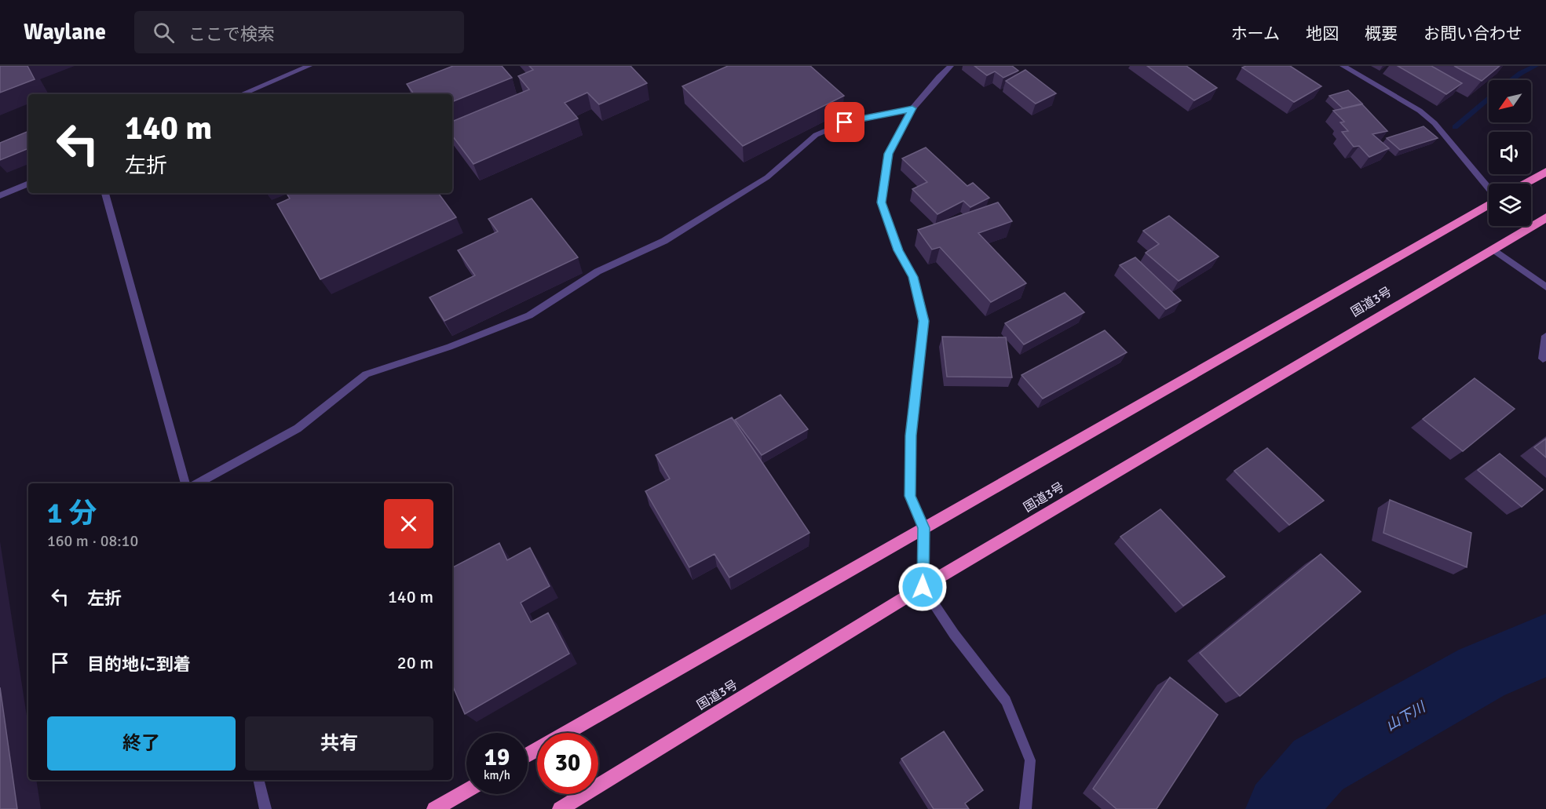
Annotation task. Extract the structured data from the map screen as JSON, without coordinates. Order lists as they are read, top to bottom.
{
  "streets": {
    "highway": ["国道3号"]
  },
  "water": ["山下川"],
  "north": "bottom left",
  "page": {
    "header": "Waylane",
    "search": "ここで検索",
    "nav": [
      "ホーム",
      "地図",
      "概要",
      "お問い合わせ"
    ],
    "turn": ["140 m", "左折"],
    "heading": ["1 分", "160 m · 08:10"],
    "list": [
      {
        "name": "左折",
        "value": "140 m"
      },
      {
        "name": "目的地に到着",
        "value": "20 m"
      }
    ],
    "buttons": ["終了", "共有"],
    "speed": "19 km/h",
    "limit": "30"
  }
}
